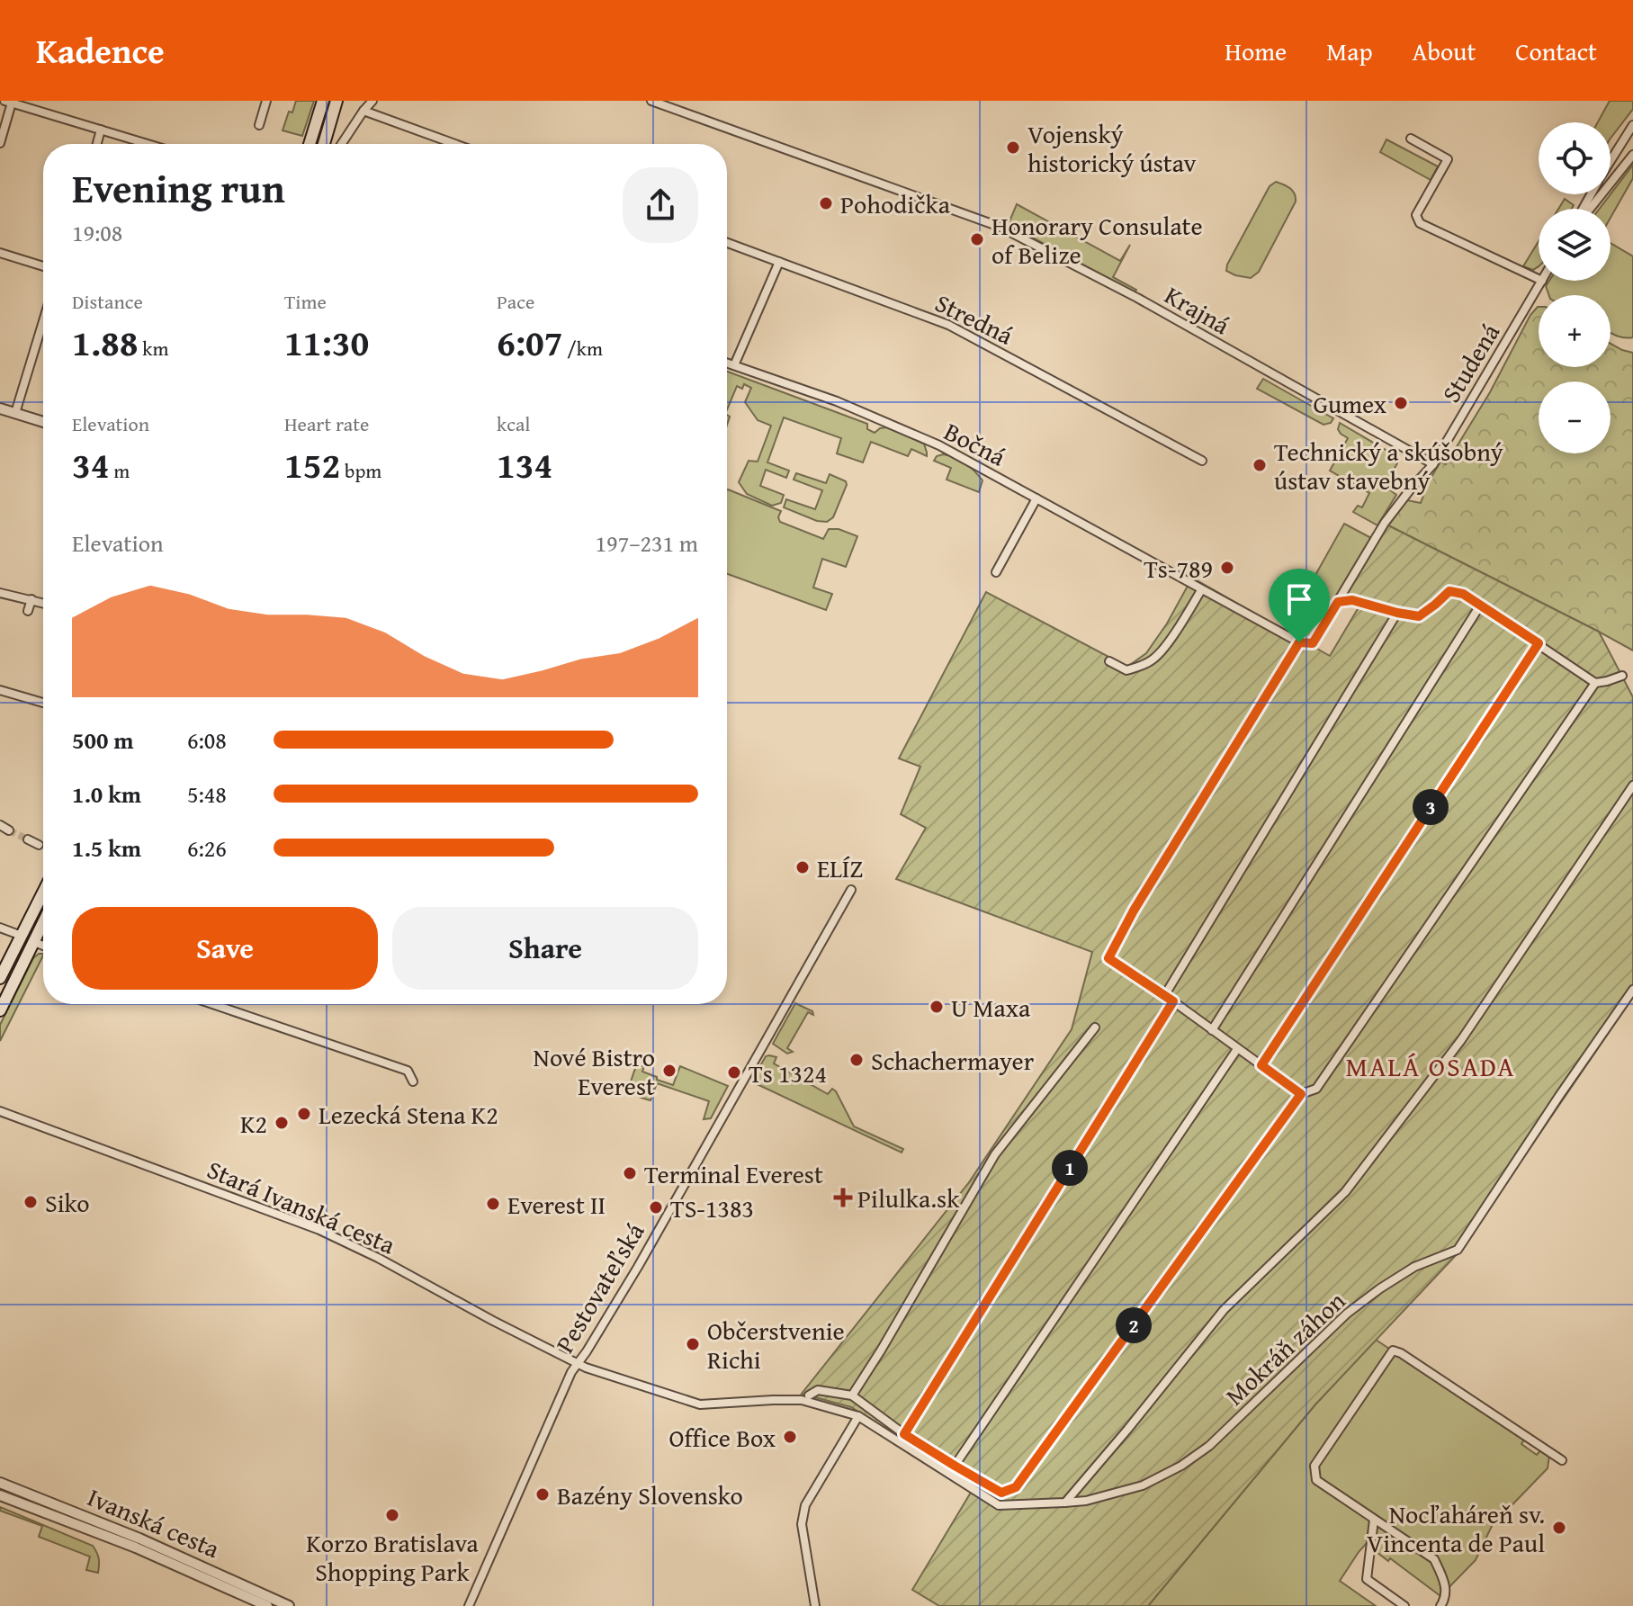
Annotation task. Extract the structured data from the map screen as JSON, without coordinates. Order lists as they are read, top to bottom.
{
  "streets": {
    "street": [
      "Krajná",
      "Stredná",
      "Studená",
      "Bočná",
      "Stará Ivanská cesta",
      "Pestovateľská",
      "Mokráň záhon",
      "Ivanská cesta"
    ]
  },
  "crossings": [
    ["Krajná", "Studená"],
    ["Studená", "Bočná"],
    ["Stará Ivanská cesta", "Pestovateľská"],
    ["Stará Ivanská cesta", "Mokráň záhon"],
    ["Pestovateľská", "Mokráň záhon"]
  ],
  "districts": ["MALÁ OSADA"],
  "places": {
    "other": [
      "Vojenský historický ústav",
      "Pohodička",
      "Honorary Consulate of Belize",
      "Gumex",
      "Technický a skúšobný ústav stavebný",
      "Ts-789",
      "ELÍZ",
      "U Maxa",
      "Schachermayer",
      "Nové Bistro Everest",
      "Ts 1324",
      "Lezecká Stena K2",
      "K2",
      "Terminal Everest",
      "Siko",
      "Everest II",
      "TS-1383",
      "Občerstvenie Richi",
      "Office Box",
      "Bazény Slovensko",
      "Korzo Bratislava Shopping Park",
      "Nocľaháreň sv. Vincenta de Paul"
    ],
    "health": ["Pilulka.sk"]
  },
  "page": {
    "header": "Kadence",
    "nav": [
      "Home",
      "Map",
      "About",
      "Contact"
    ],
    "map_buttons": ["+", "−"],
    "heading": ["Evening run", "19:08"],
    "stats": [
      ["Distance", "1.88 km"],
      ["Time", "11:30"],
      ["Pace", "6:07 /km"],
      ["Elevation", "34 m"],
      ["Heart rate", "152 bpm"],
      ["kcal", "134"]
    ],
    "chart": ["Elevation", "197–231 m"],
    "list": [
      {
        "name": "500 m",
        "note": "6:08"
      },
      {
        "name": "1.0 km",
        "note": "5:48"
      },
      {
        "name": "1.5 km",
        "note": "6:26"
      }
    ],
    "pins": ["3", "1", "2"],
    "buttons": ["Save", "Share"]
  }
}
